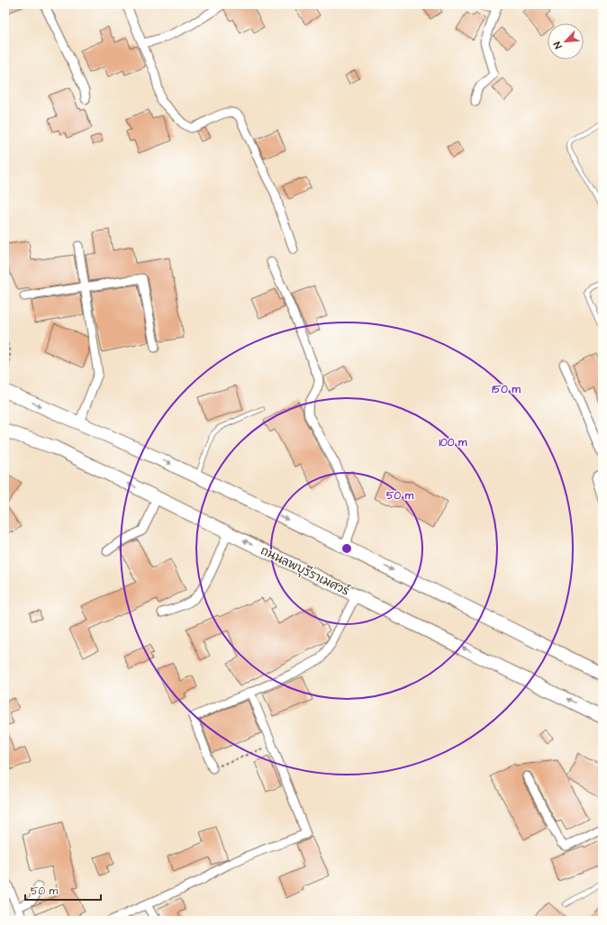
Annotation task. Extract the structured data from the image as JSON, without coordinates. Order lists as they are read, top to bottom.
{
  "streets": {
    "main road": ["ถนนลพบุรีราเมศวร์"]
  },
  "scale_bar": "50 m",
  "north": "bottom left",
  "rings": ["150 m", "100 m", "50 m"]
}
